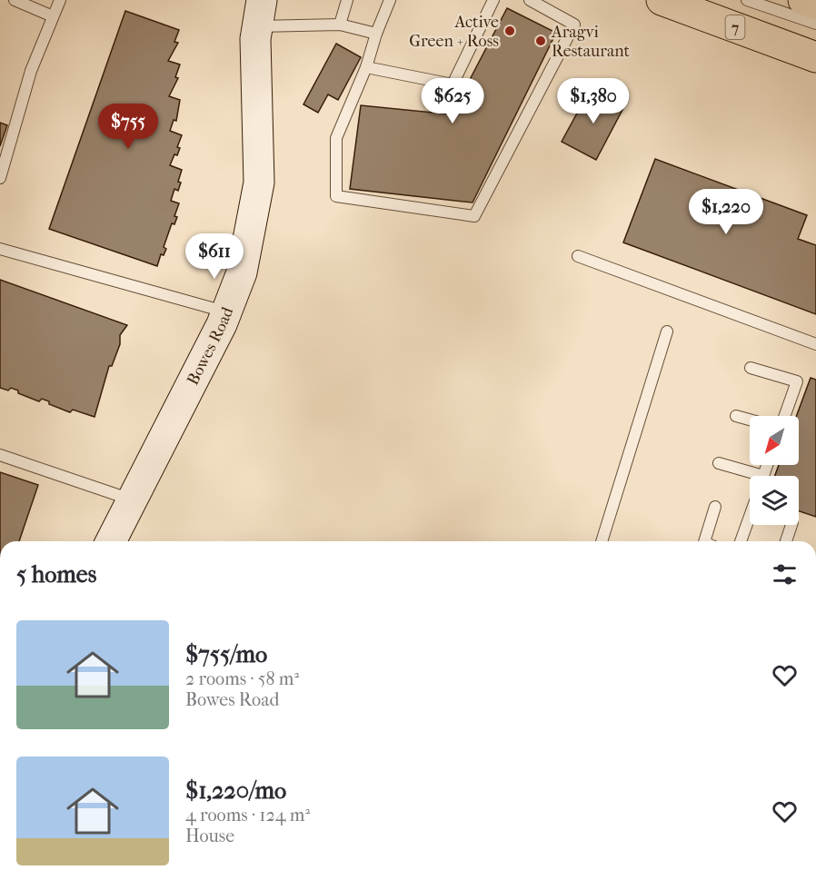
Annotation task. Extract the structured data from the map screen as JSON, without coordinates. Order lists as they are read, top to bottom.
{
  "streets": {
    "main road": ["7"],
    "street": ["Bowes Road"]
  },
  "places": ["Active Green + Ross", "Aragvi Restaurant"],
  "north": "bottom left",
  "page": {
    "price": [
      "$625",
      "$1,380",
      "$755",
      "$1,220",
      "$611"
    ],
    "heading": "5 homes",
    "list": [
      {
        "name": "$755/mo",
        "note": "2 rooms · 58 m² · Bowes Road"
      },
      {
        "name": "$1,220/mo",
        "note": "4 rooms · 124 m² · House"
      }
    ]
  }
}
